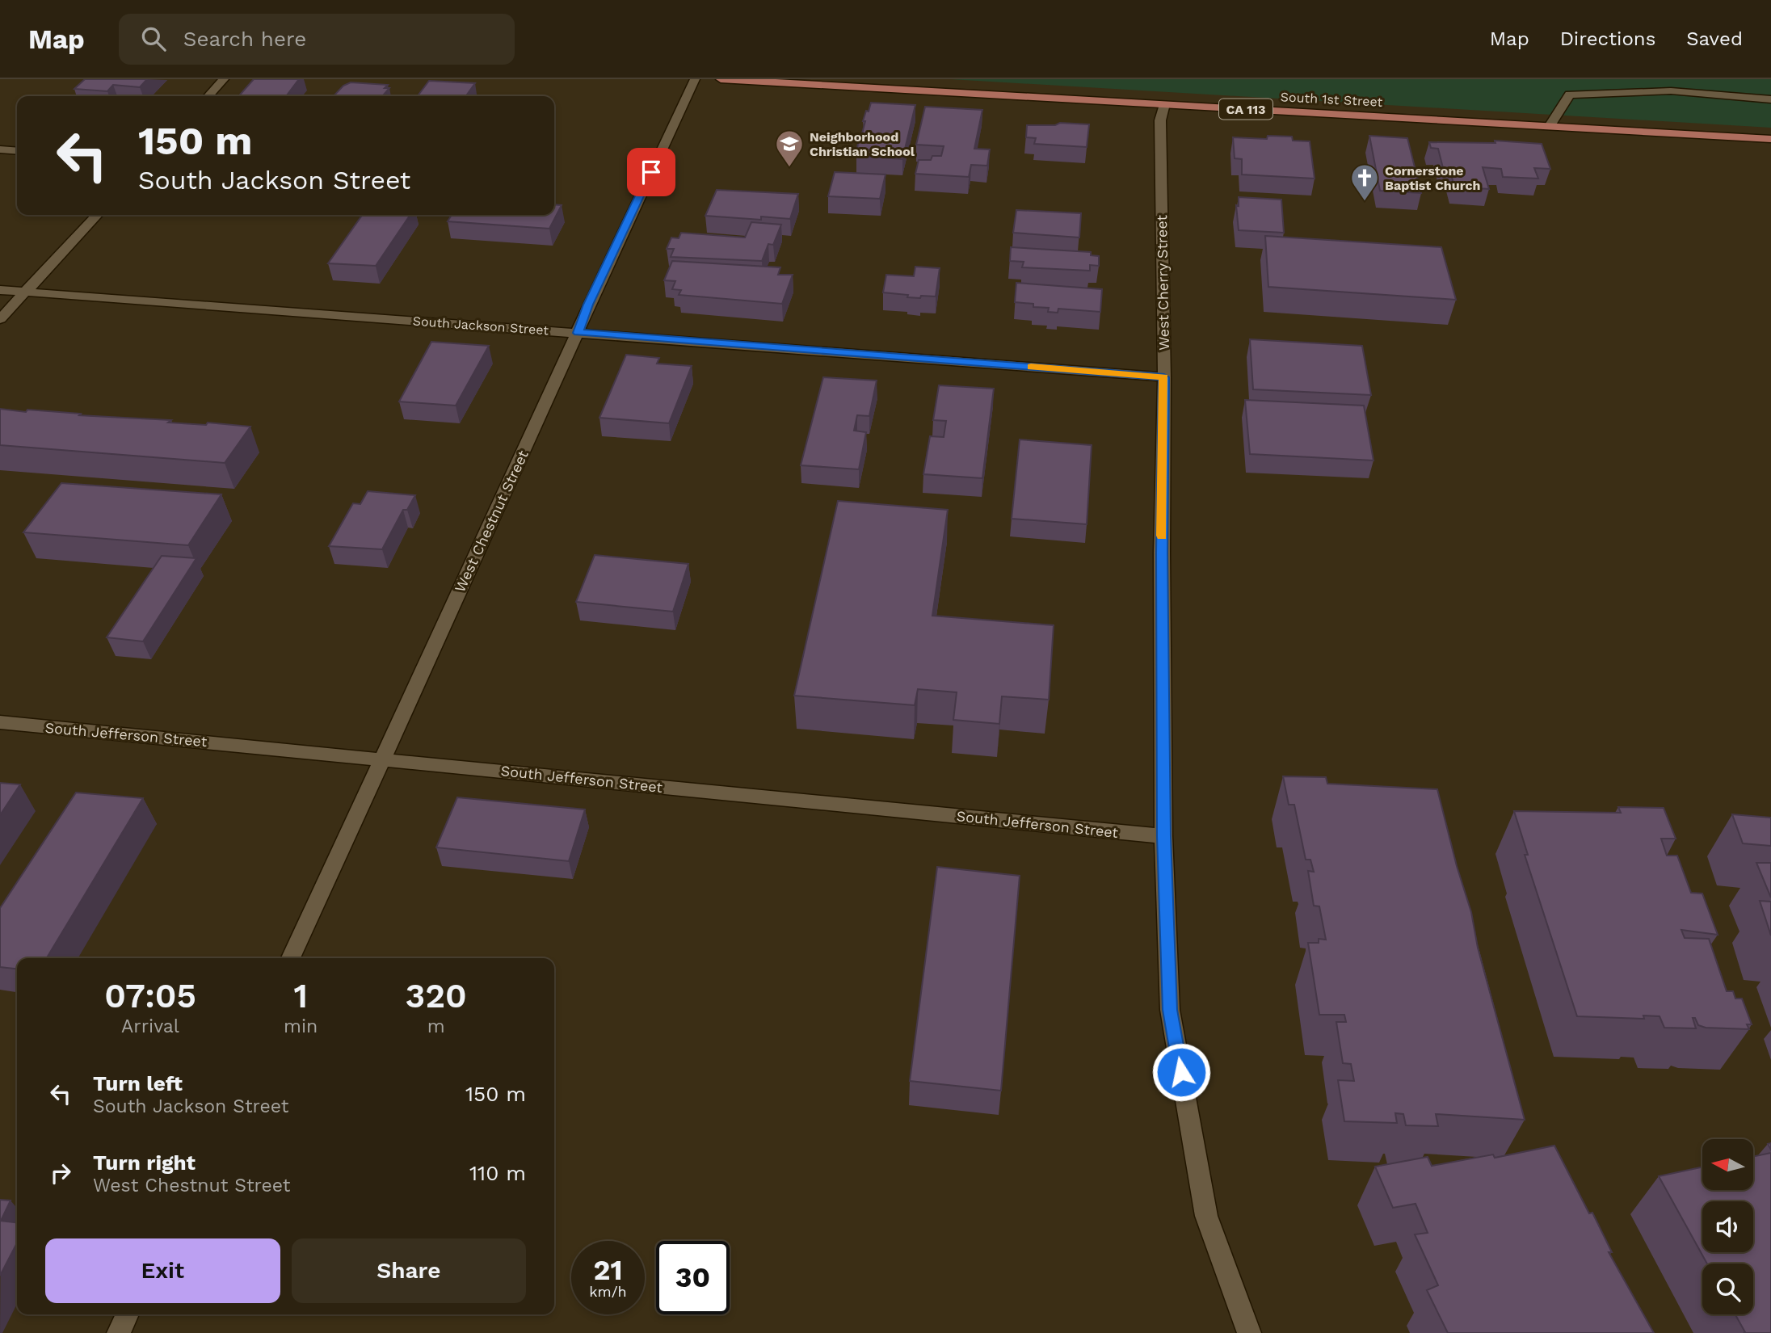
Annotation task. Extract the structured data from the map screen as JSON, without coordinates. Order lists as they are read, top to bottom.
{
  "streets": {
    "main road": ["South 1st Street", "CA 113"],
    "street": [
      "West Cherry Street",
      "South Jackson Street",
      "West Chestnut Street",
      "South Jefferson Street"
    ]
  },
  "crossings": [
    ["South 1st Street", "West Cherry Street"],
    ["West Cherry Street", "South Jackson Street"],
    ["West Cherry Street", "South Jefferson Street"],
    ["South Jackson Street", "West Chestnut Street"],
    ["West Chestnut Street", "South Jefferson Street"]
  ],
  "places": {
    "school or university": ["Neighborhood Christian School"],
    "church": ["Cornerstone Baptist Church"]
  },
  "north": "left",
  "page": {
    "header": "Map",
    "search": "Search here",
    "nav": ["Map", "Directions", "Saved"],
    "turn": ["150 m", "South Jackson Street"],
    "eta": [
      "07:05",
      "Arrival",
      "1",
      "min",
      "320",
      "m"
    ],
    "list": [
      {
        "name": "Turn left",
        "note": "South Jackson Street",
        "value": "150 m"
      },
      {
        "name": "Turn right",
        "note": "West Chestnut Street",
        "value": "110 m"
      }
    ],
    "buttons": ["Exit", "Share"],
    "speed": "21 km/h",
    "limit": "30"
  }
}
